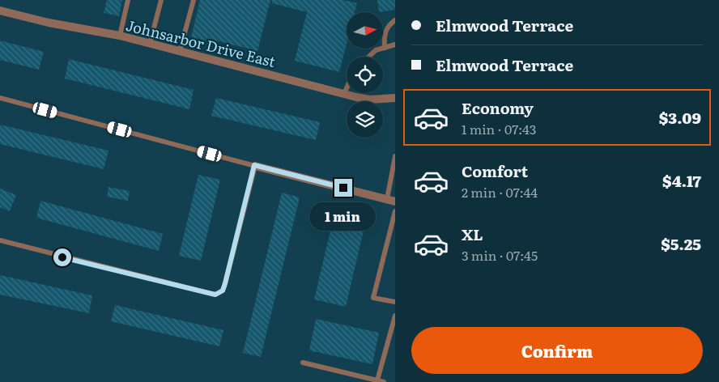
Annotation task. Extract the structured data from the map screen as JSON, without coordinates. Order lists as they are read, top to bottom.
{
  "streets": {
    "street": ["Johnsarbor Drive East"]
  },
  "north": "right",
  "page": {
    "banner": ["Elmwood Terrace", "Elmwood Terrace"],
    "list": [
      {
        "name": "Economy",
        "note": "1 min · 07:43",
        "value": "$3.09"
      },
      {
        "name": "Comfort",
        "note": "2 min · 07:44",
        "value": "$4.17"
      },
      {
        "name": "XL",
        "note": "3 min · 07:45",
        "value": "$5.25"
      }
    ],
    "bubble": "1 min",
    "buttons": "Confirm"
  }
}
